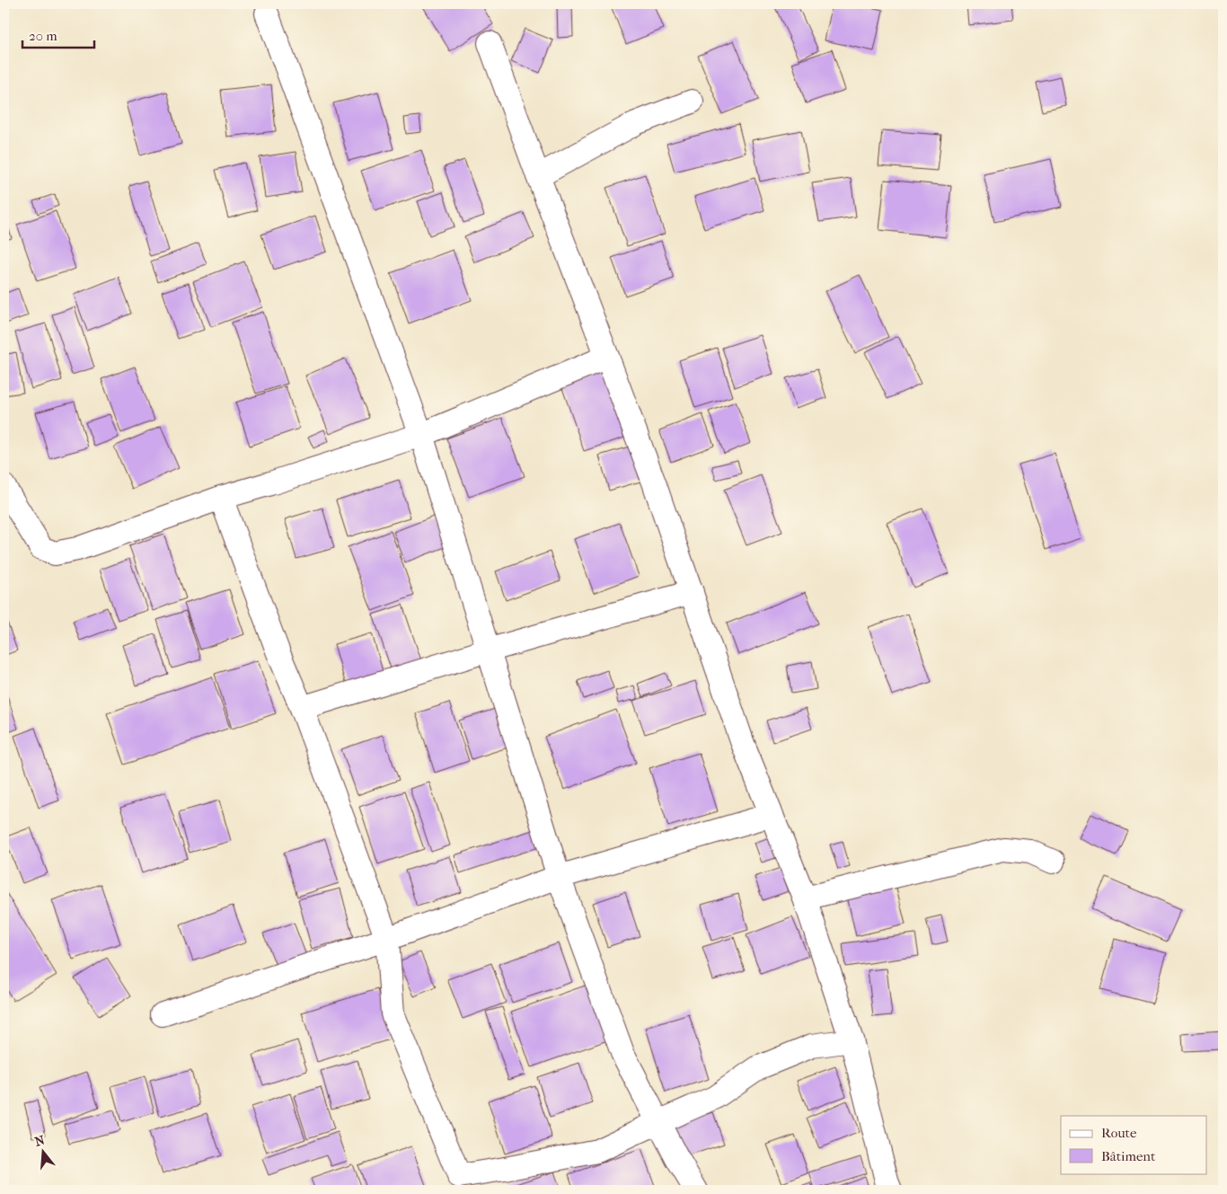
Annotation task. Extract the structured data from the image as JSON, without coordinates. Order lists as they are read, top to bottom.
{
  "legend": ["Route", "Bâtiment"],
  "scale_bar": "20 m",
  "north": "top"
}
